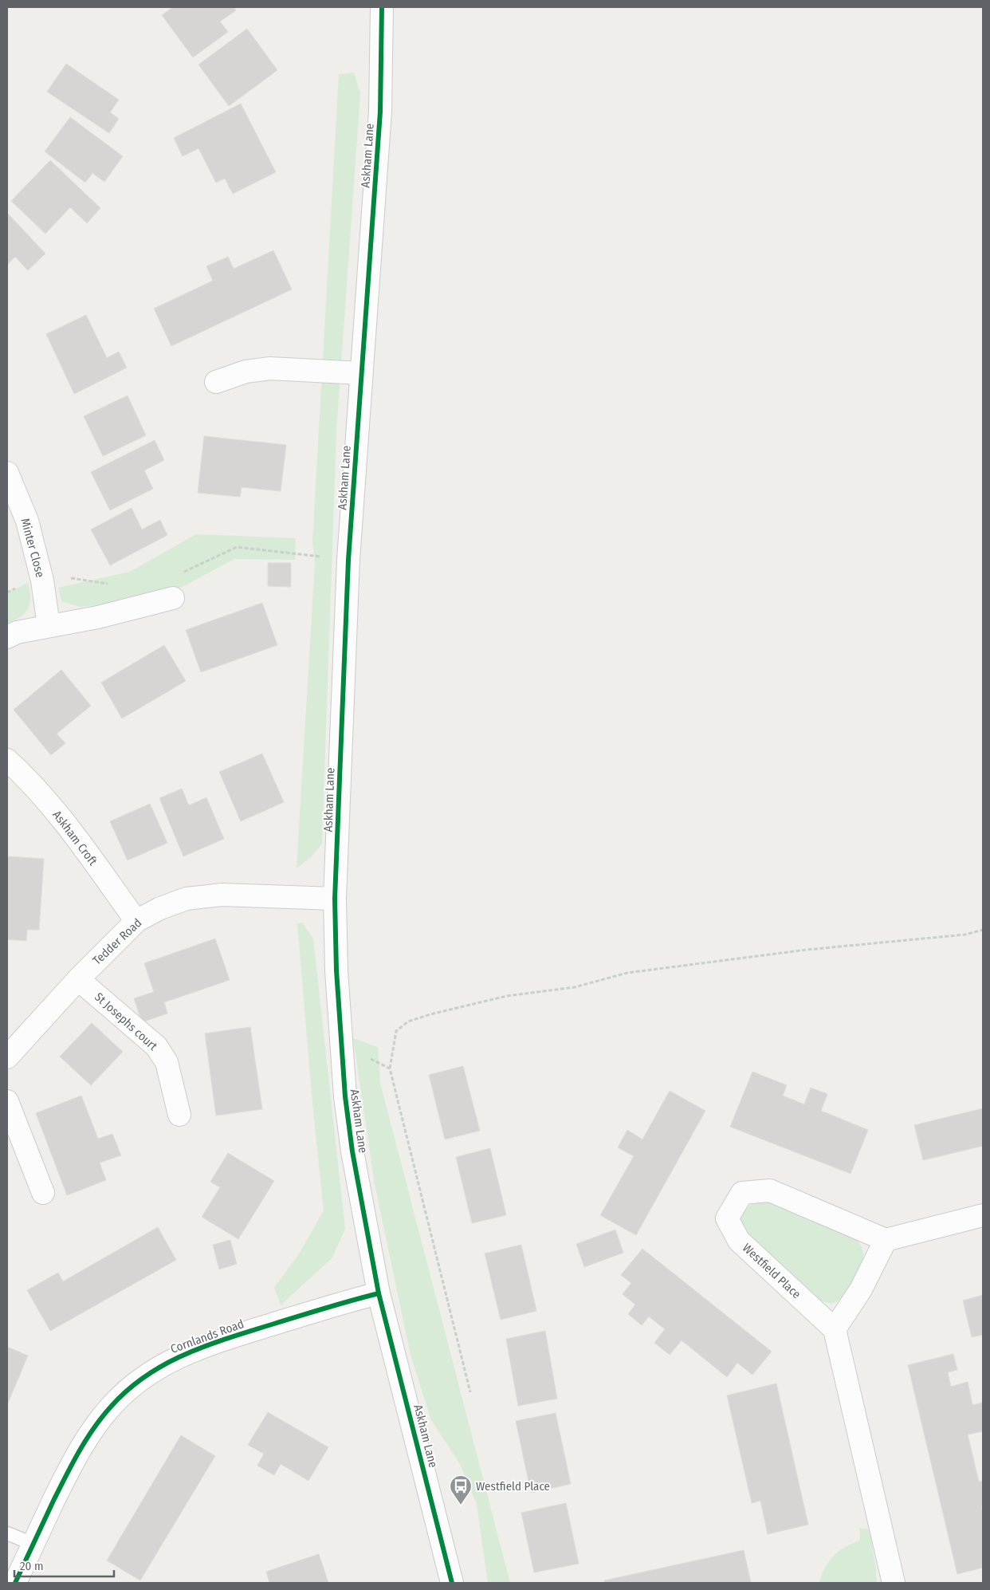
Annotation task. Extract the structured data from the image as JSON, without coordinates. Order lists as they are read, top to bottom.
{
  "streets": {
    "street": [
      "Askham Lane",
      "Minter Close",
      "Askham Croft",
      "Tedder Road",
      "St Josephs court",
      "Westfield Place",
      "Cornlands Road"
    ]
  },
  "crossings": [
    ["Askham Lane", "Tedder Road"],
    ["Askham Lane", "Cornlands Road"],
    ["Askham Croft", "Tedder Road"],
    ["Tedder Road", "St Josephs court"]
  ],
  "places": {
    "bus stop": ["Westfield Place"]
  },
  "scale_bar": "20 m"
}
